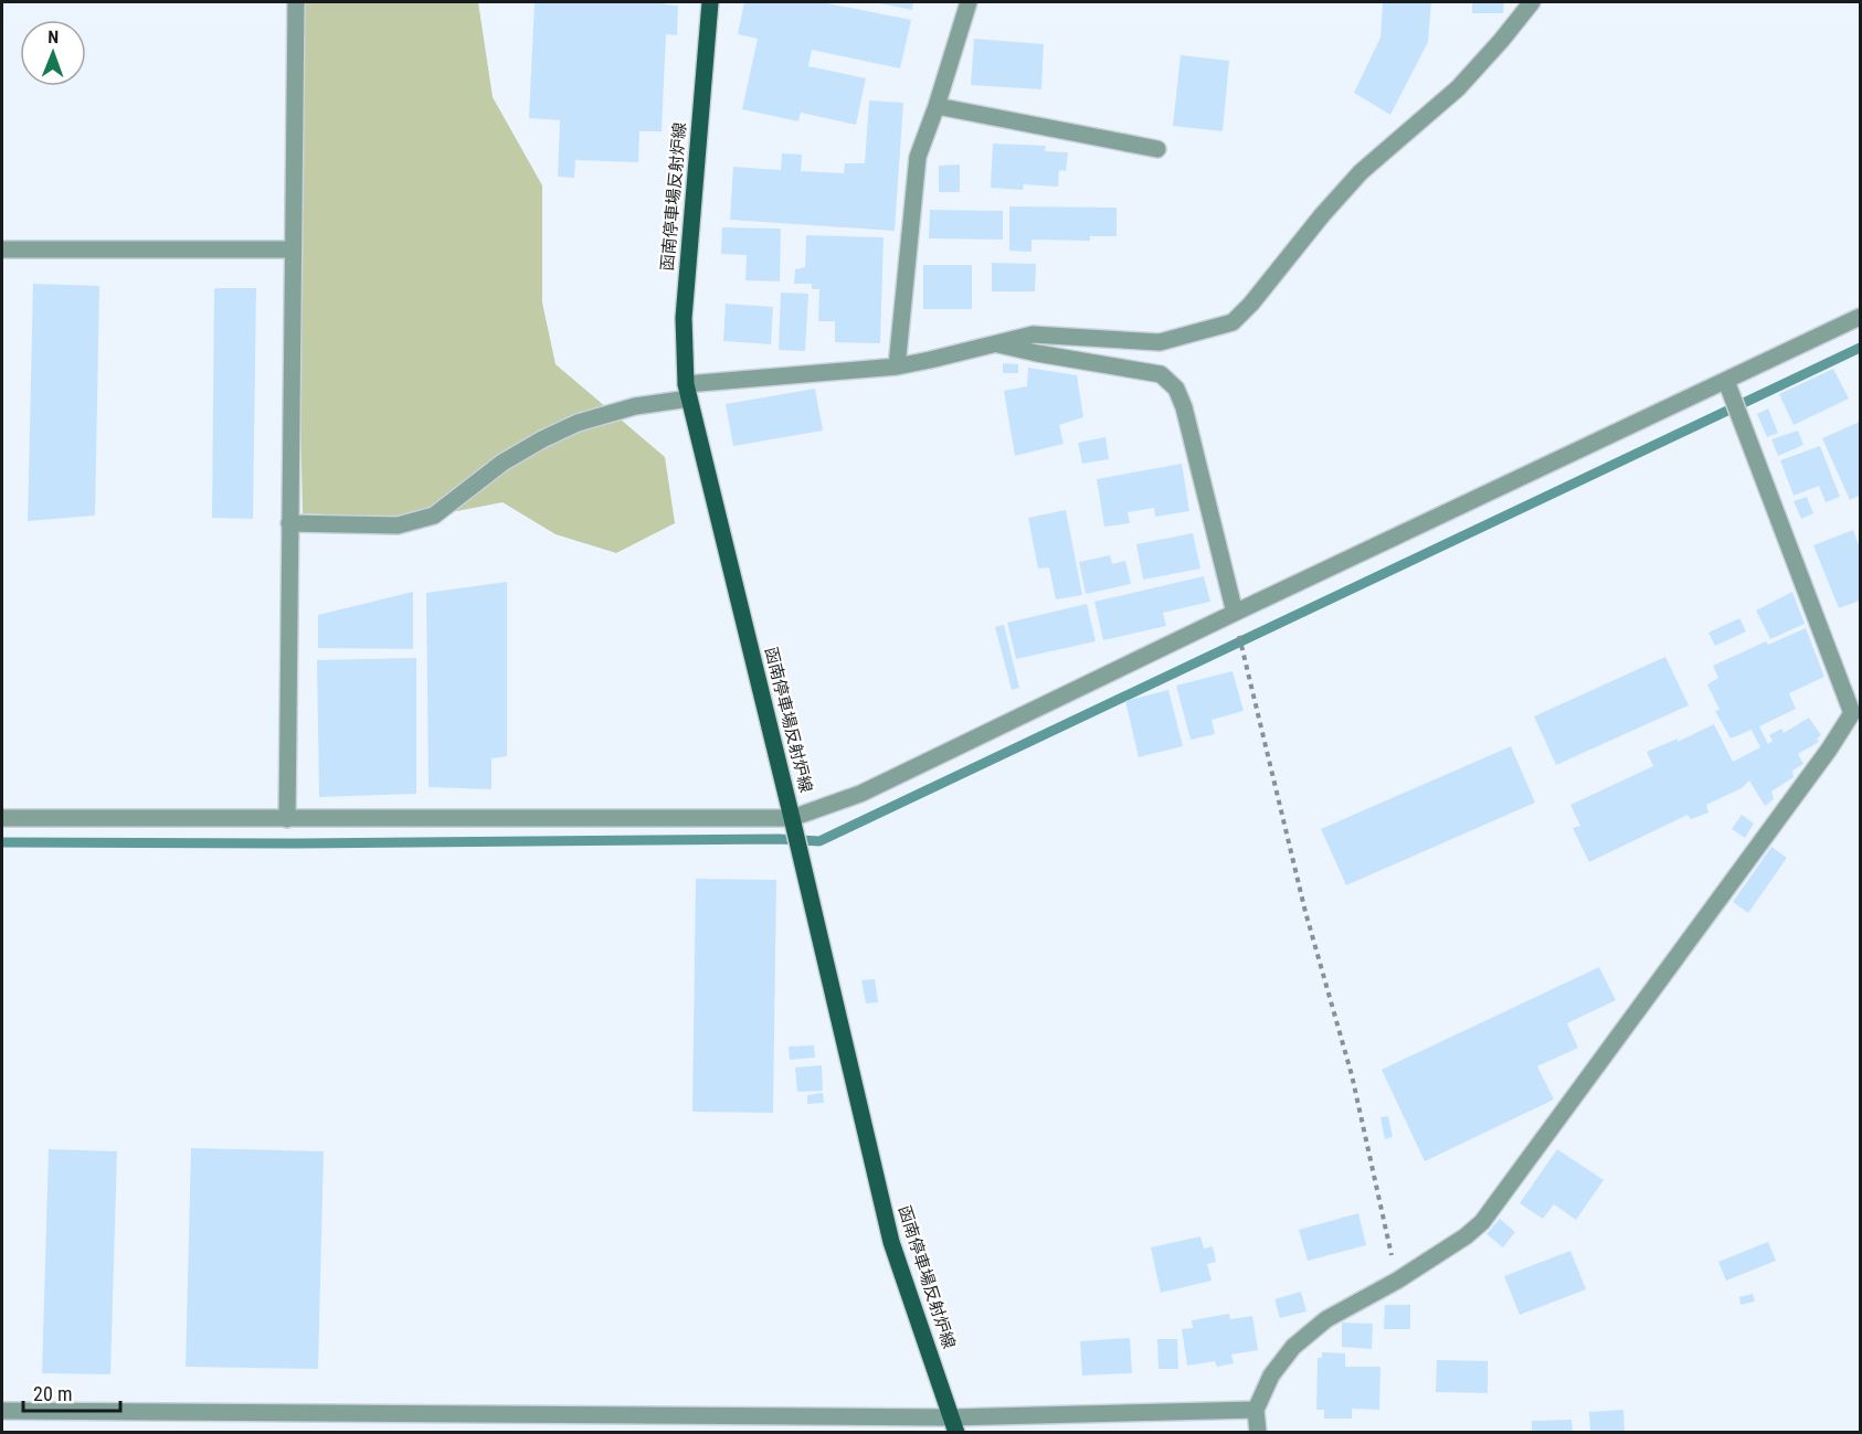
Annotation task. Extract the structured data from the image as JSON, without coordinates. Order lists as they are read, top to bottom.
{
  "streets": {
    "main road": ["函南停車場反射炉線"]
  },
  "scale_bar": "20 m",
  "north": "top"
}
